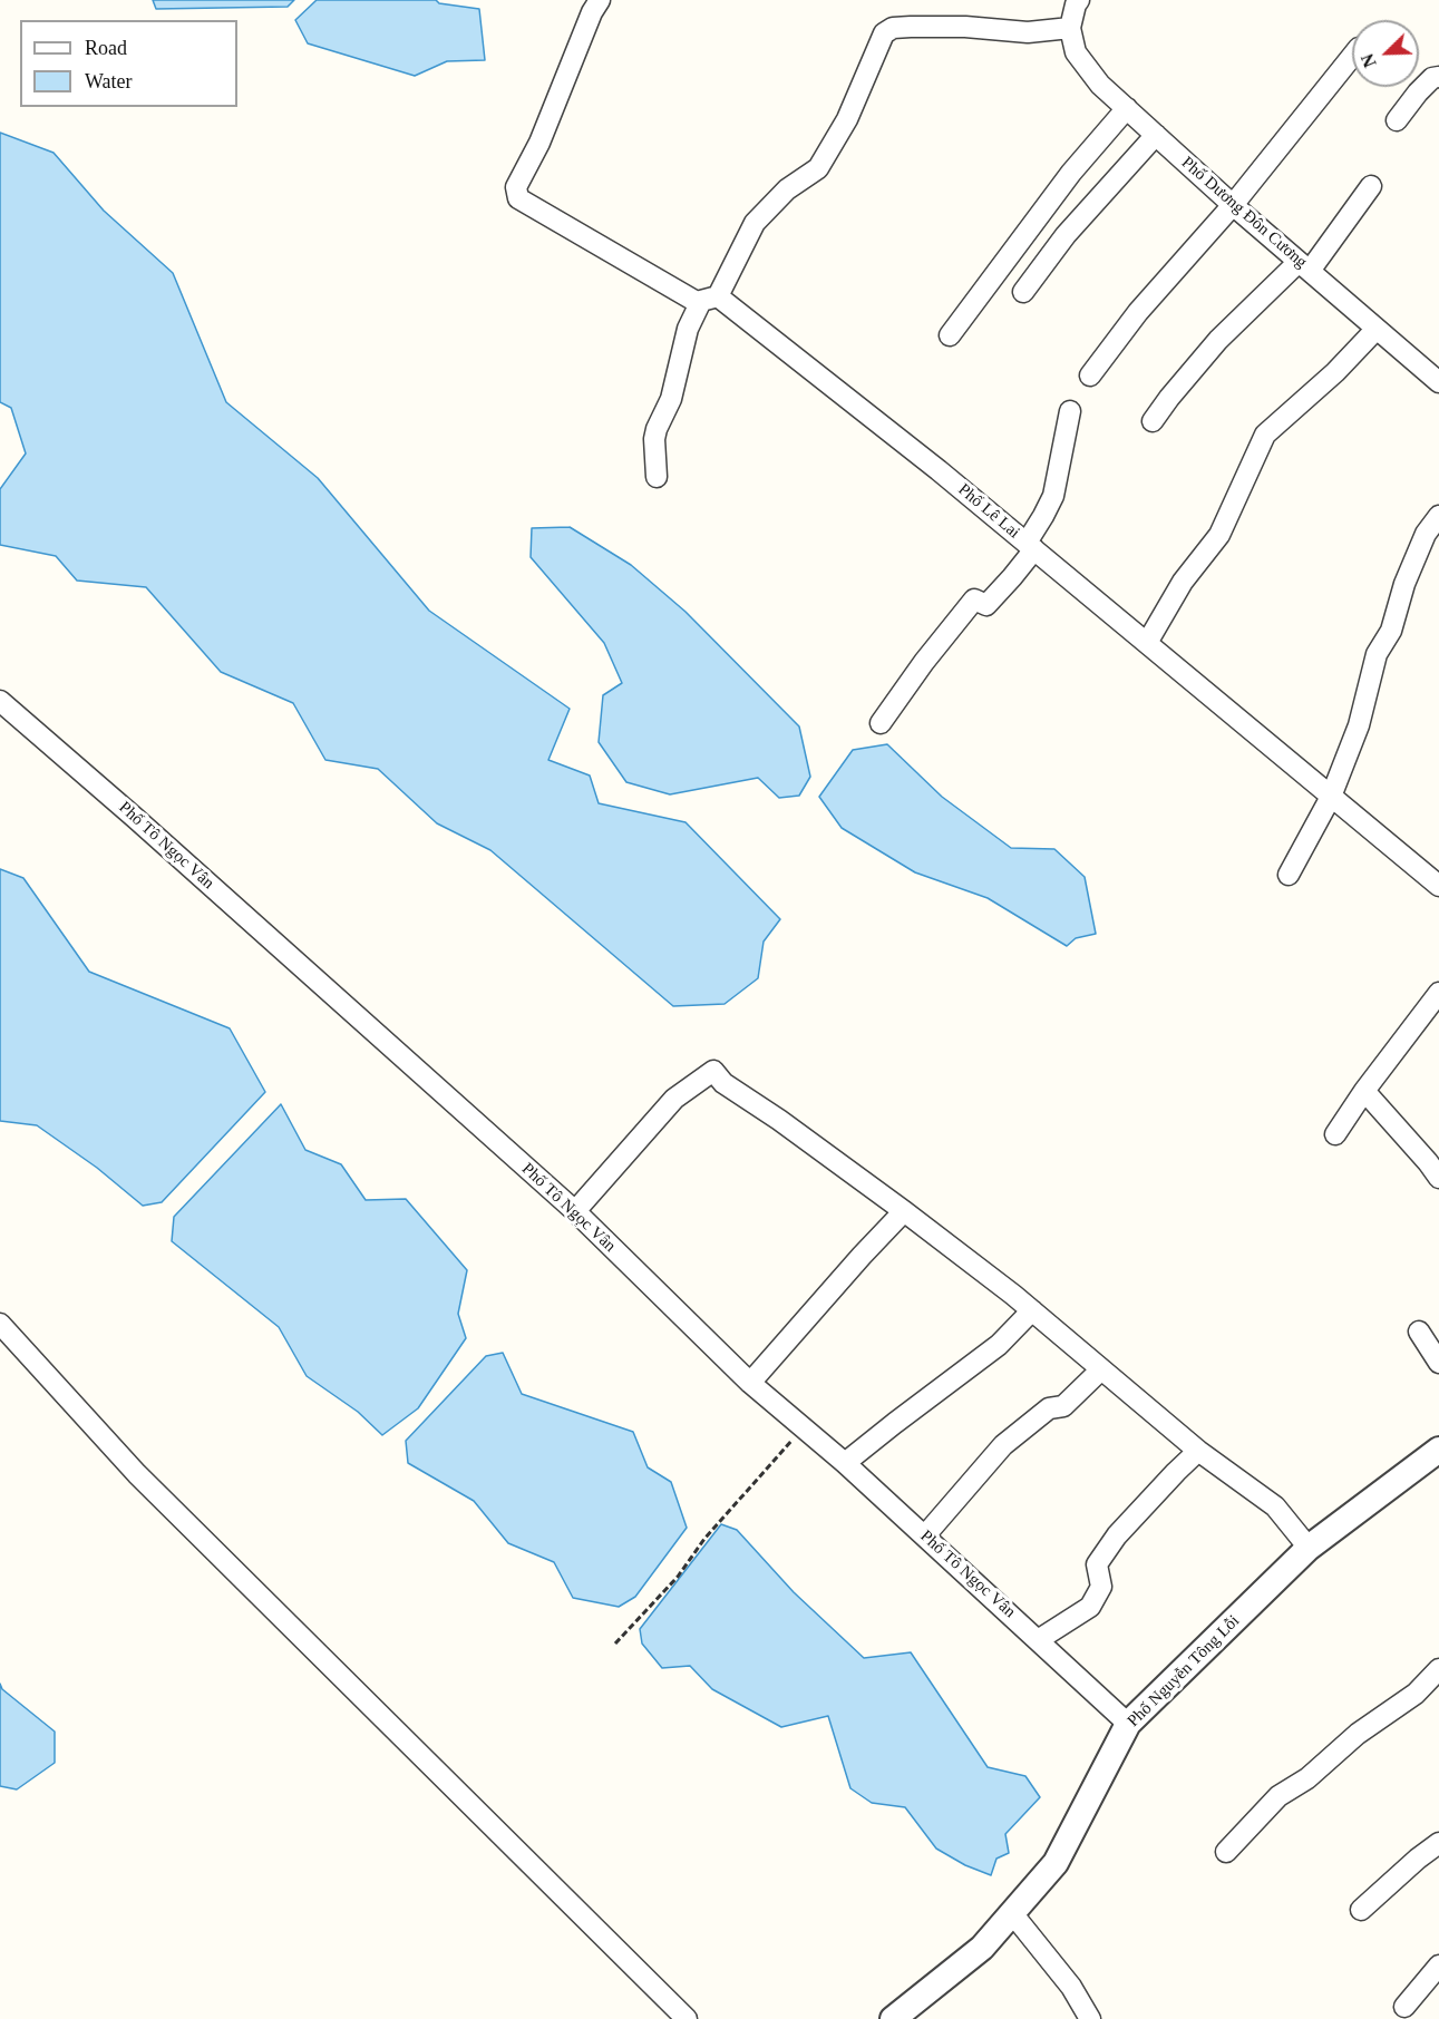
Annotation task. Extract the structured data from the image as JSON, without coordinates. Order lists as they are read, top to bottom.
{
  "streets": {
    "street": [
      "Phố Dương Đôn Cương",
      "Phố Lê Lai",
      "Phố Tô Ngọc Vân",
      "Phố Nguyễn Tông Lỗi"
    ]
  },
  "crossings": [
    ["Phố Tô Ngọc Vân", "Phố Nguyễn Tông Lỗi"]
  ],
  "legend": ["Road", "Water"],
  "north": "bottom left"
}
